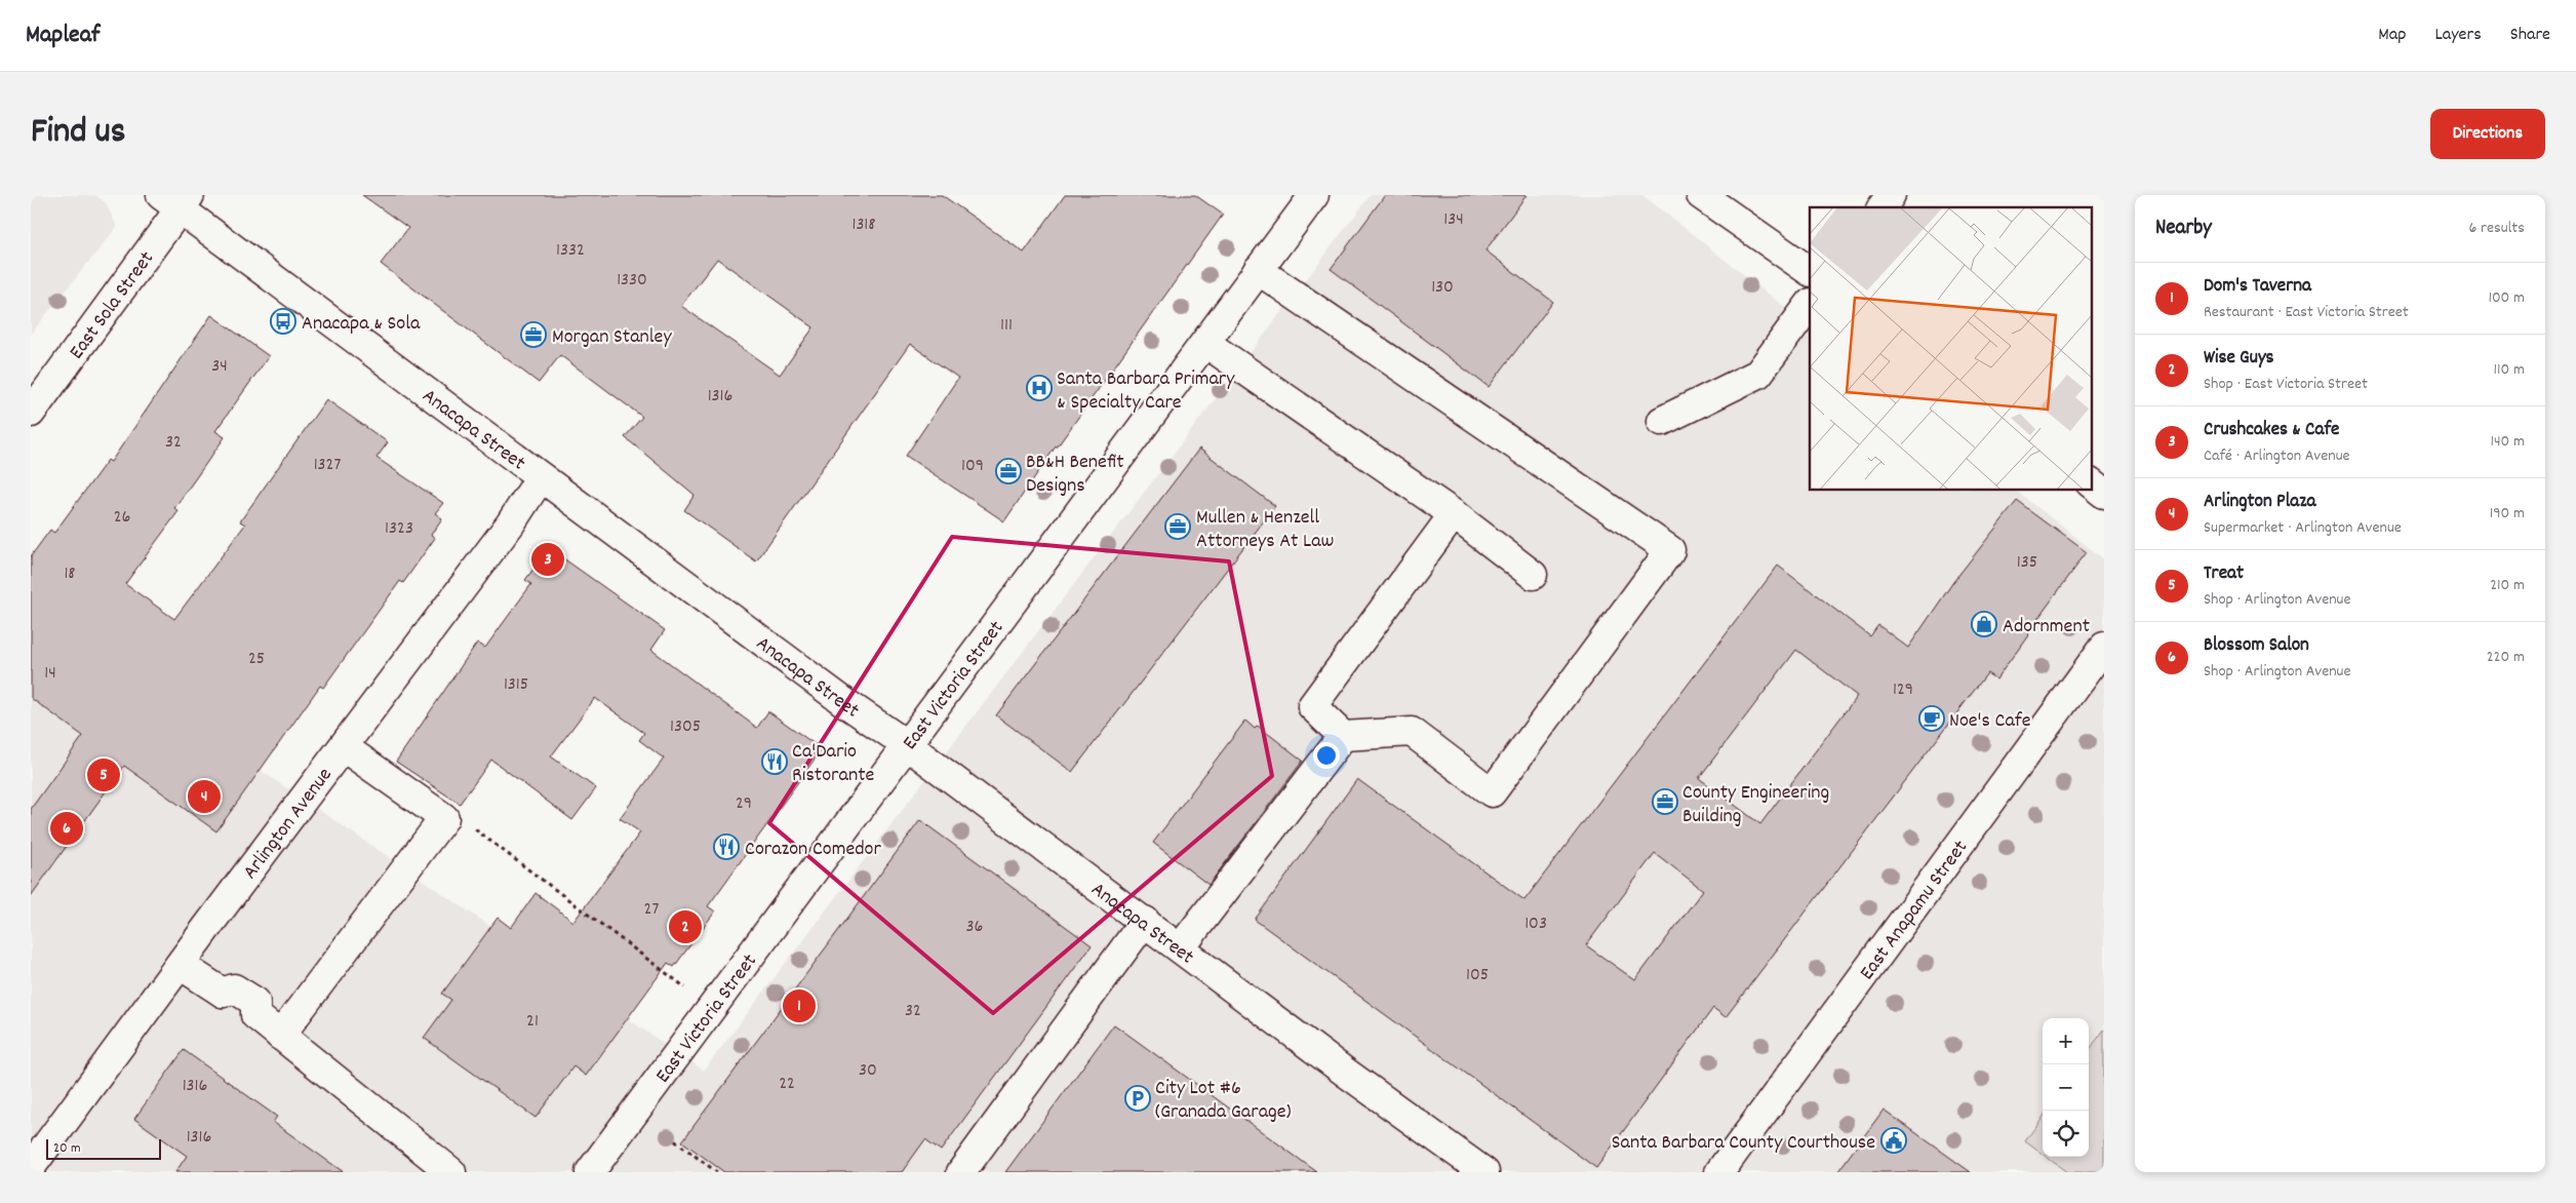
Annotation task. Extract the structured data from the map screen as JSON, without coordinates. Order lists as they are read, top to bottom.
{
  "streets": {
    "street": [
      "East Sola Street",
      "Anacapa Street",
      "East Victoria Street",
      "Arlington Avenue",
      "East Anapamu Street"
    ]
  },
  "crossings": [
    ["East Sola Street", "Anacapa Street"],
    ["Anacapa Street", "East Victoria Street"],
    ["Anacapa Street", "Arlington Avenue"]
  ],
  "places": {
    "bus stop": ["Anacapa & Sola"],
    "office": [
      "Morgan Stanley",
      "BB&H Benefit Designs",
      "Mullen & Henzell Attorneys At Law",
      "County Engineering Building"
    ],
    "hospital": ["Santa Barbara Primary & Specialty Care"],
    "shop": ["Adornment"],
    "cafe": ["Noe's Cafe"],
    "restaurant": ["Ca'Dario Ristorante", "Corazon Comedor"],
    "parking": ["City Lot #6 (Granada Garage)"],
    "public building": ["Santa Barbara County Courthouse"]
  },
  "house_numbers": [
    "134",
    "1318",
    "1332",
    "1330",
    "130",
    "111",
    "34",
    "1316",
    "32",
    "1327",
    "109",
    "26",
    "1323",
    "135",
    "18",
    "25",
    "14",
    "1315",
    "129",
    "1305",
    "29",
    "27",
    "103",
    "36",
    "105",
    "32",
    "21",
    "30",
    "22",
    "1316",
    "1316"
  ],
  "scale_bar": "20 m",
  "page": {
    "header": "Mapleaf",
    "nav": ["Map", "Layers", "Share"],
    "title": "Find us",
    "buttons": "Directions",
    "heading": ["Nearby", "6 results"],
    "list": [
      {
        "mark": "1",
        "name": "Dom's Taverna",
        "note": "Restaurant · East Victoria Street",
        "value": "100 m"
      },
      {
        "mark": "2",
        "name": "Wise Guys",
        "note": "Shop · East Victoria Street",
        "value": "110 m"
      },
      {
        "mark": "3",
        "name": "Crushcakes & Cafe",
        "note": "Café · Arlington Avenue",
        "value": "140 m"
      },
      {
        "mark": "4",
        "name": "Arlington Plaza",
        "note": "Supermarket · Arlington Avenue",
        "value": "190 m"
      },
      {
        "mark": "5",
        "name": "Treat",
        "note": "Shop · Arlington Avenue",
        "value": "210 m"
      },
      {
        "mark": "6",
        "name": "Blossom Salon",
        "note": "Shop · Arlington Avenue",
        "value": "220 m"
      }
    ],
    "pins": [
      "3",
      "5",
      "4",
      "6",
      "2",
      "1"
    ],
    "map_buttons": ["+", "−"],
    "scale": "20 m"
  }
}
